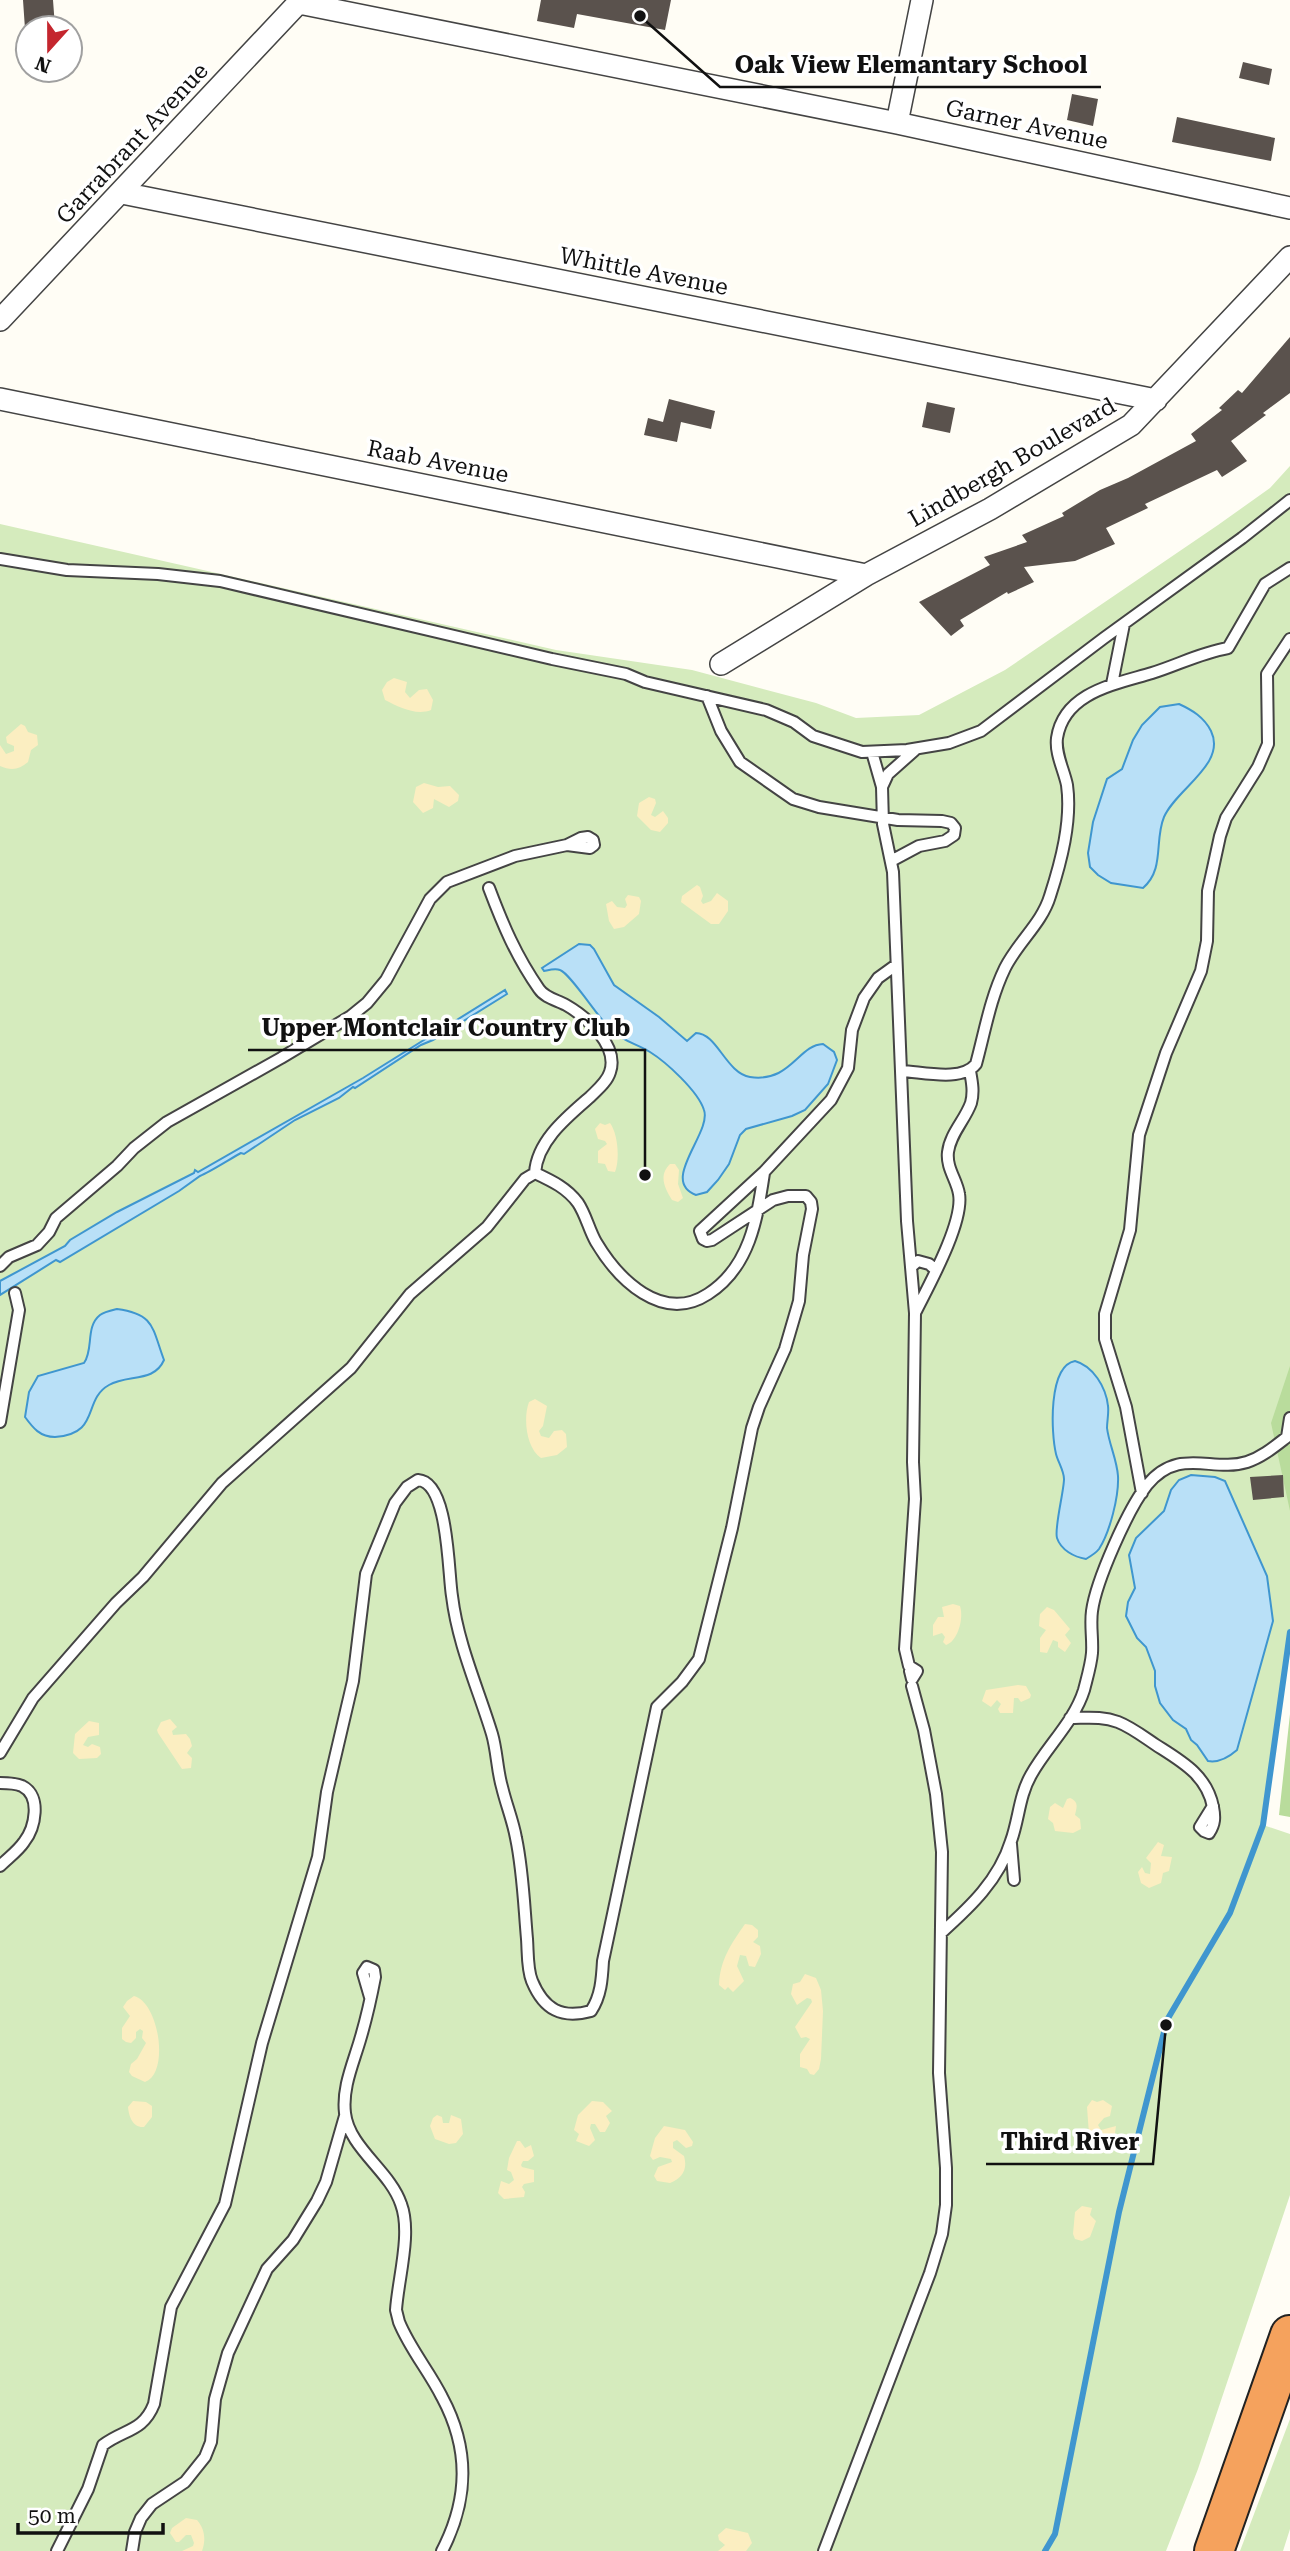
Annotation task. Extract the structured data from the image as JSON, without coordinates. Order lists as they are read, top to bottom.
{
  "streets": {
    "street": [
      "Garner Avenue",
      "Garrabrant Avenue",
      "Whittle Avenue",
      "Raab Avenue",
      "Lindbergh Boulevard"
    ]
  },
  "crossings": [
    ["Garner Avenue", "Garrabrant Avenue"],
    ["Garrabrant Avenue", "Whittle Avenue"],
    ["Whittle Avenue", "Lindbergh Boulevard"],
    ["Raab Avenue", "Lindbergh Boulevard"]
  ],
  "places": ["Oak View Elemantary School", "Upper Montclair Country Club", "Third River"],
  "scale_bar": "50 m",
  "north": "bottom"
}
